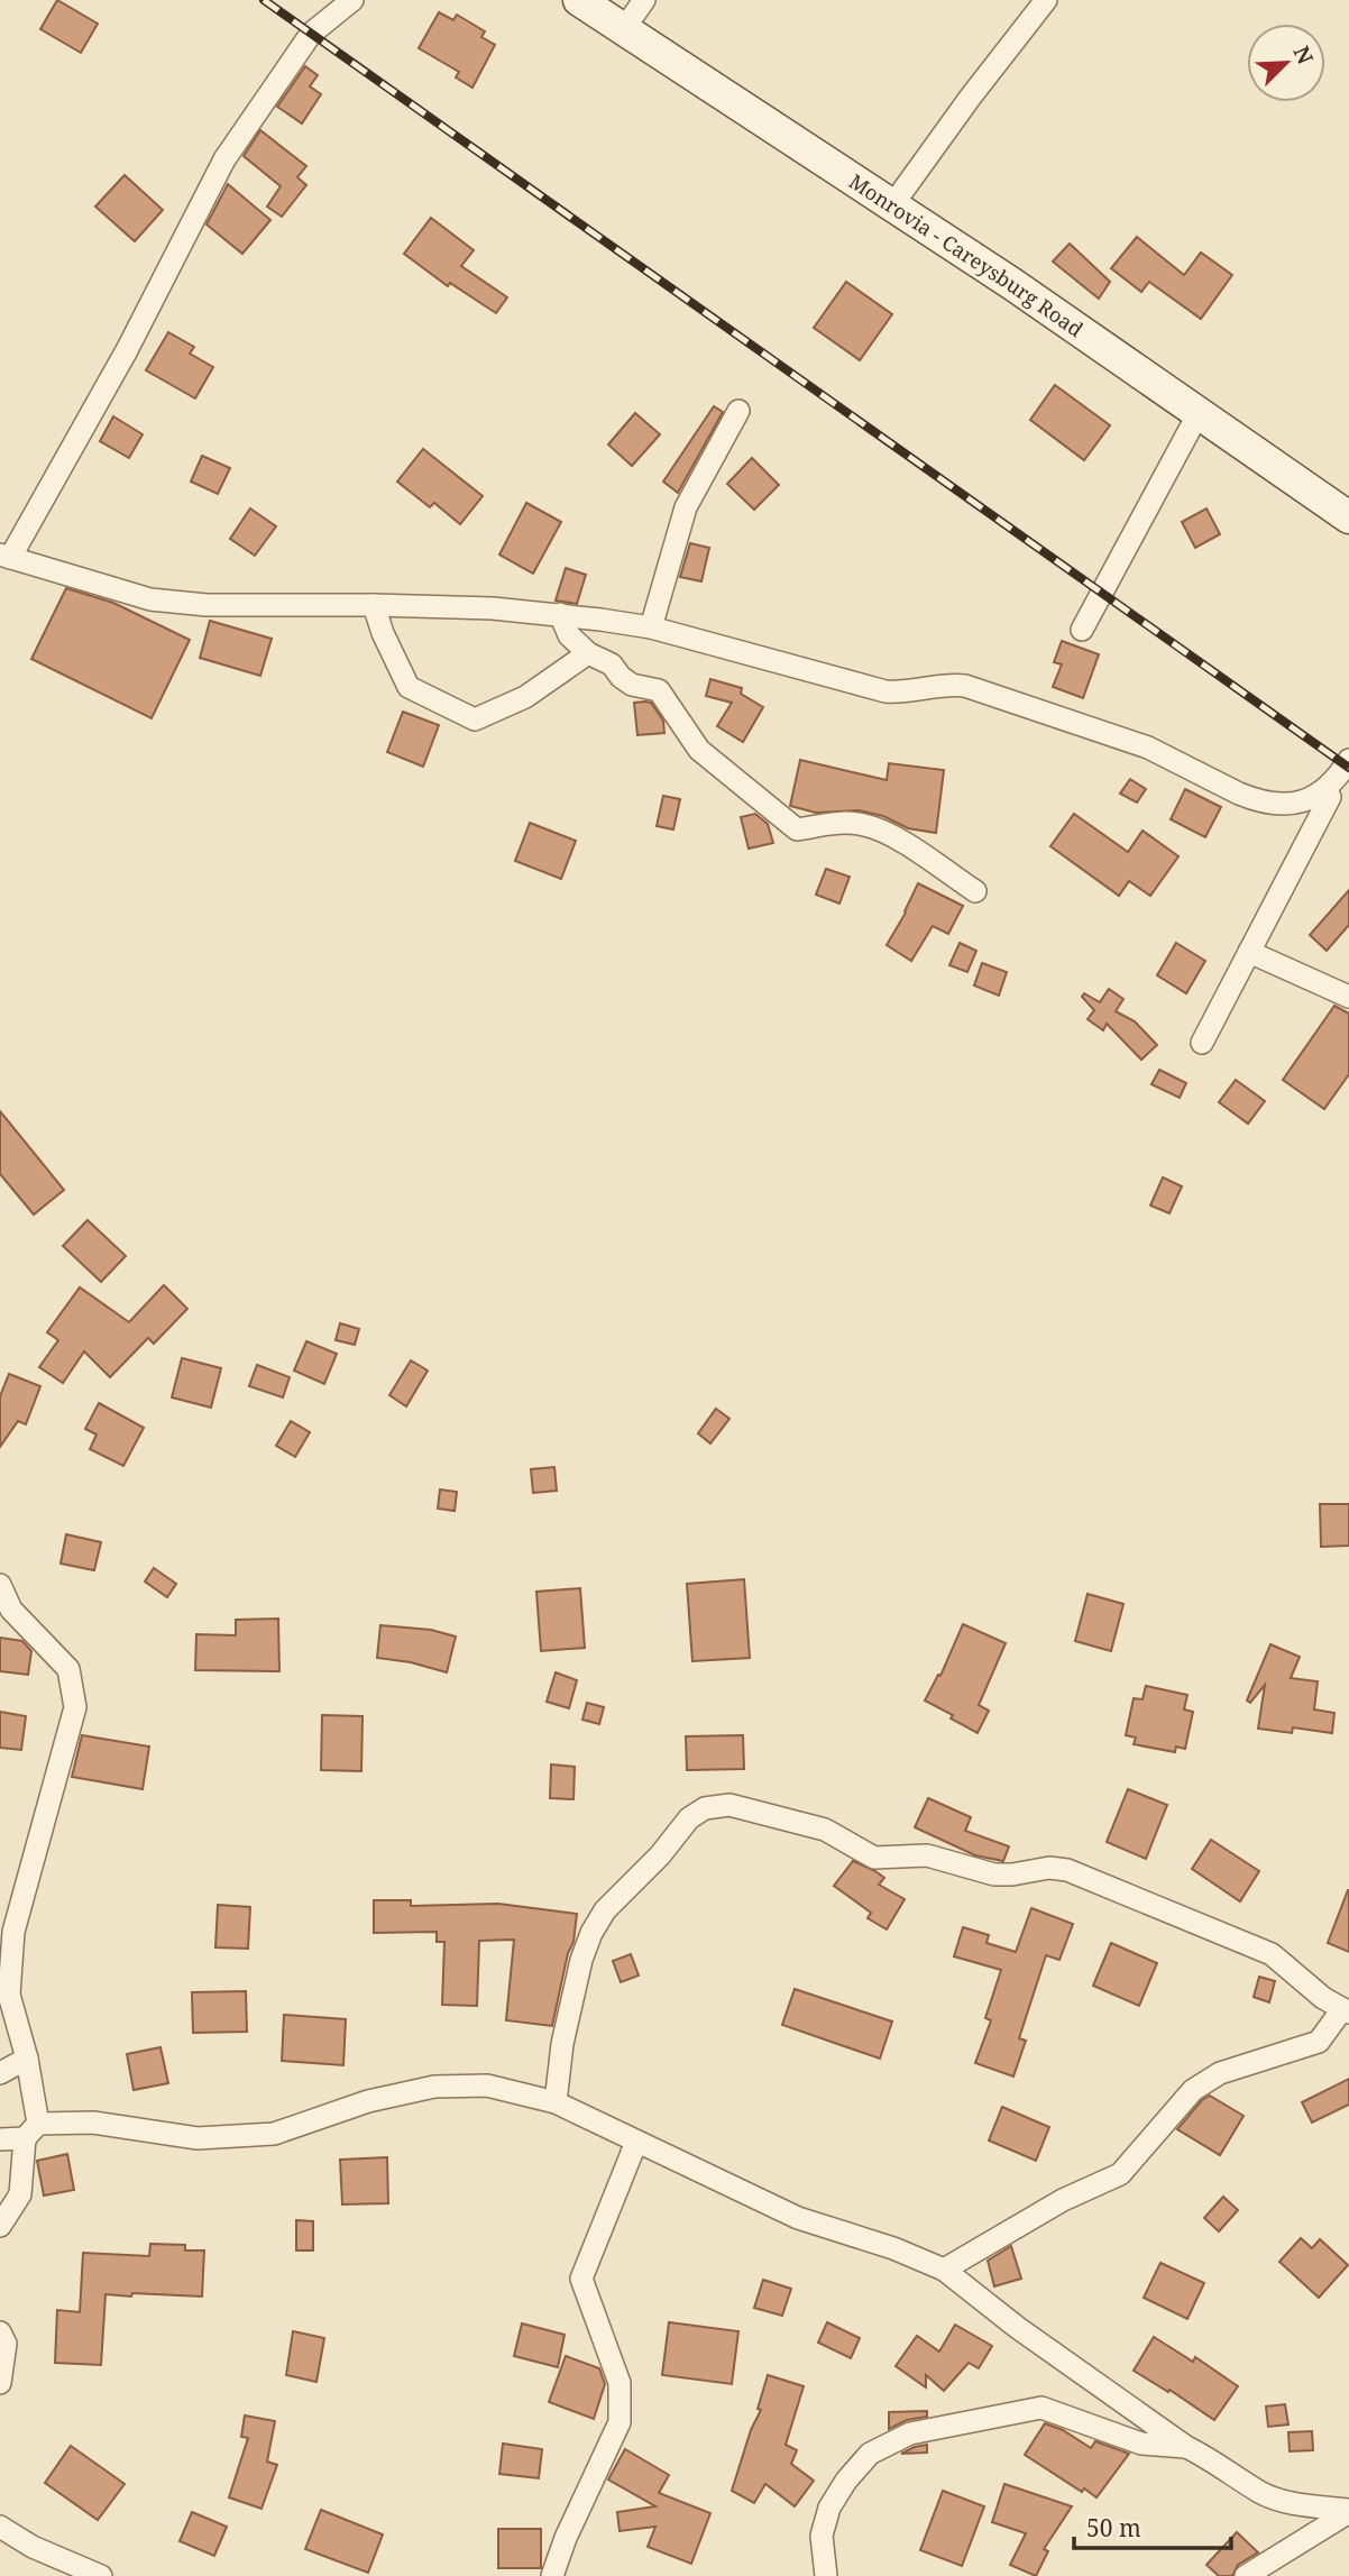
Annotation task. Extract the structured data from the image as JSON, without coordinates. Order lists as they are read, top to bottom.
{
  "streets": {
    "main road": ["Monrovia - Careysburg Road"]
  },
  "scale_bar": "50 m",
  "north": "top right"
}
